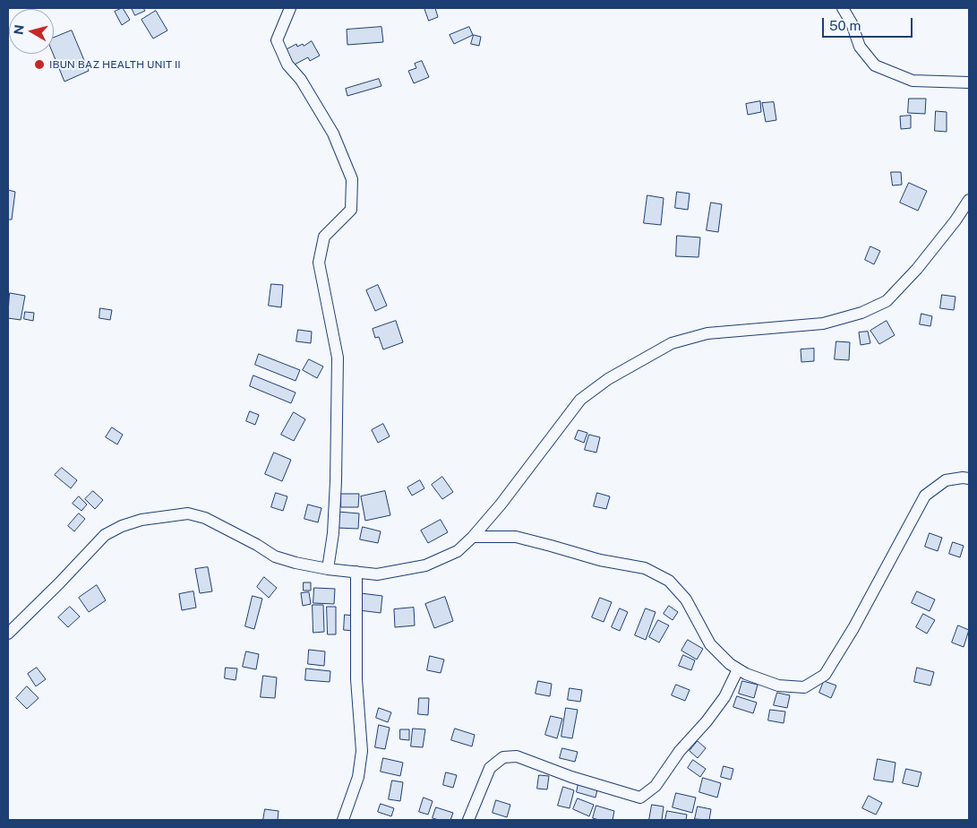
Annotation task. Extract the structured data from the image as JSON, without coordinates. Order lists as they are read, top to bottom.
{
  "places": ["IBUN BAZ HEALTH UNIT II"],
  "scale_bar": "50 m",
  "north": "left"
}
